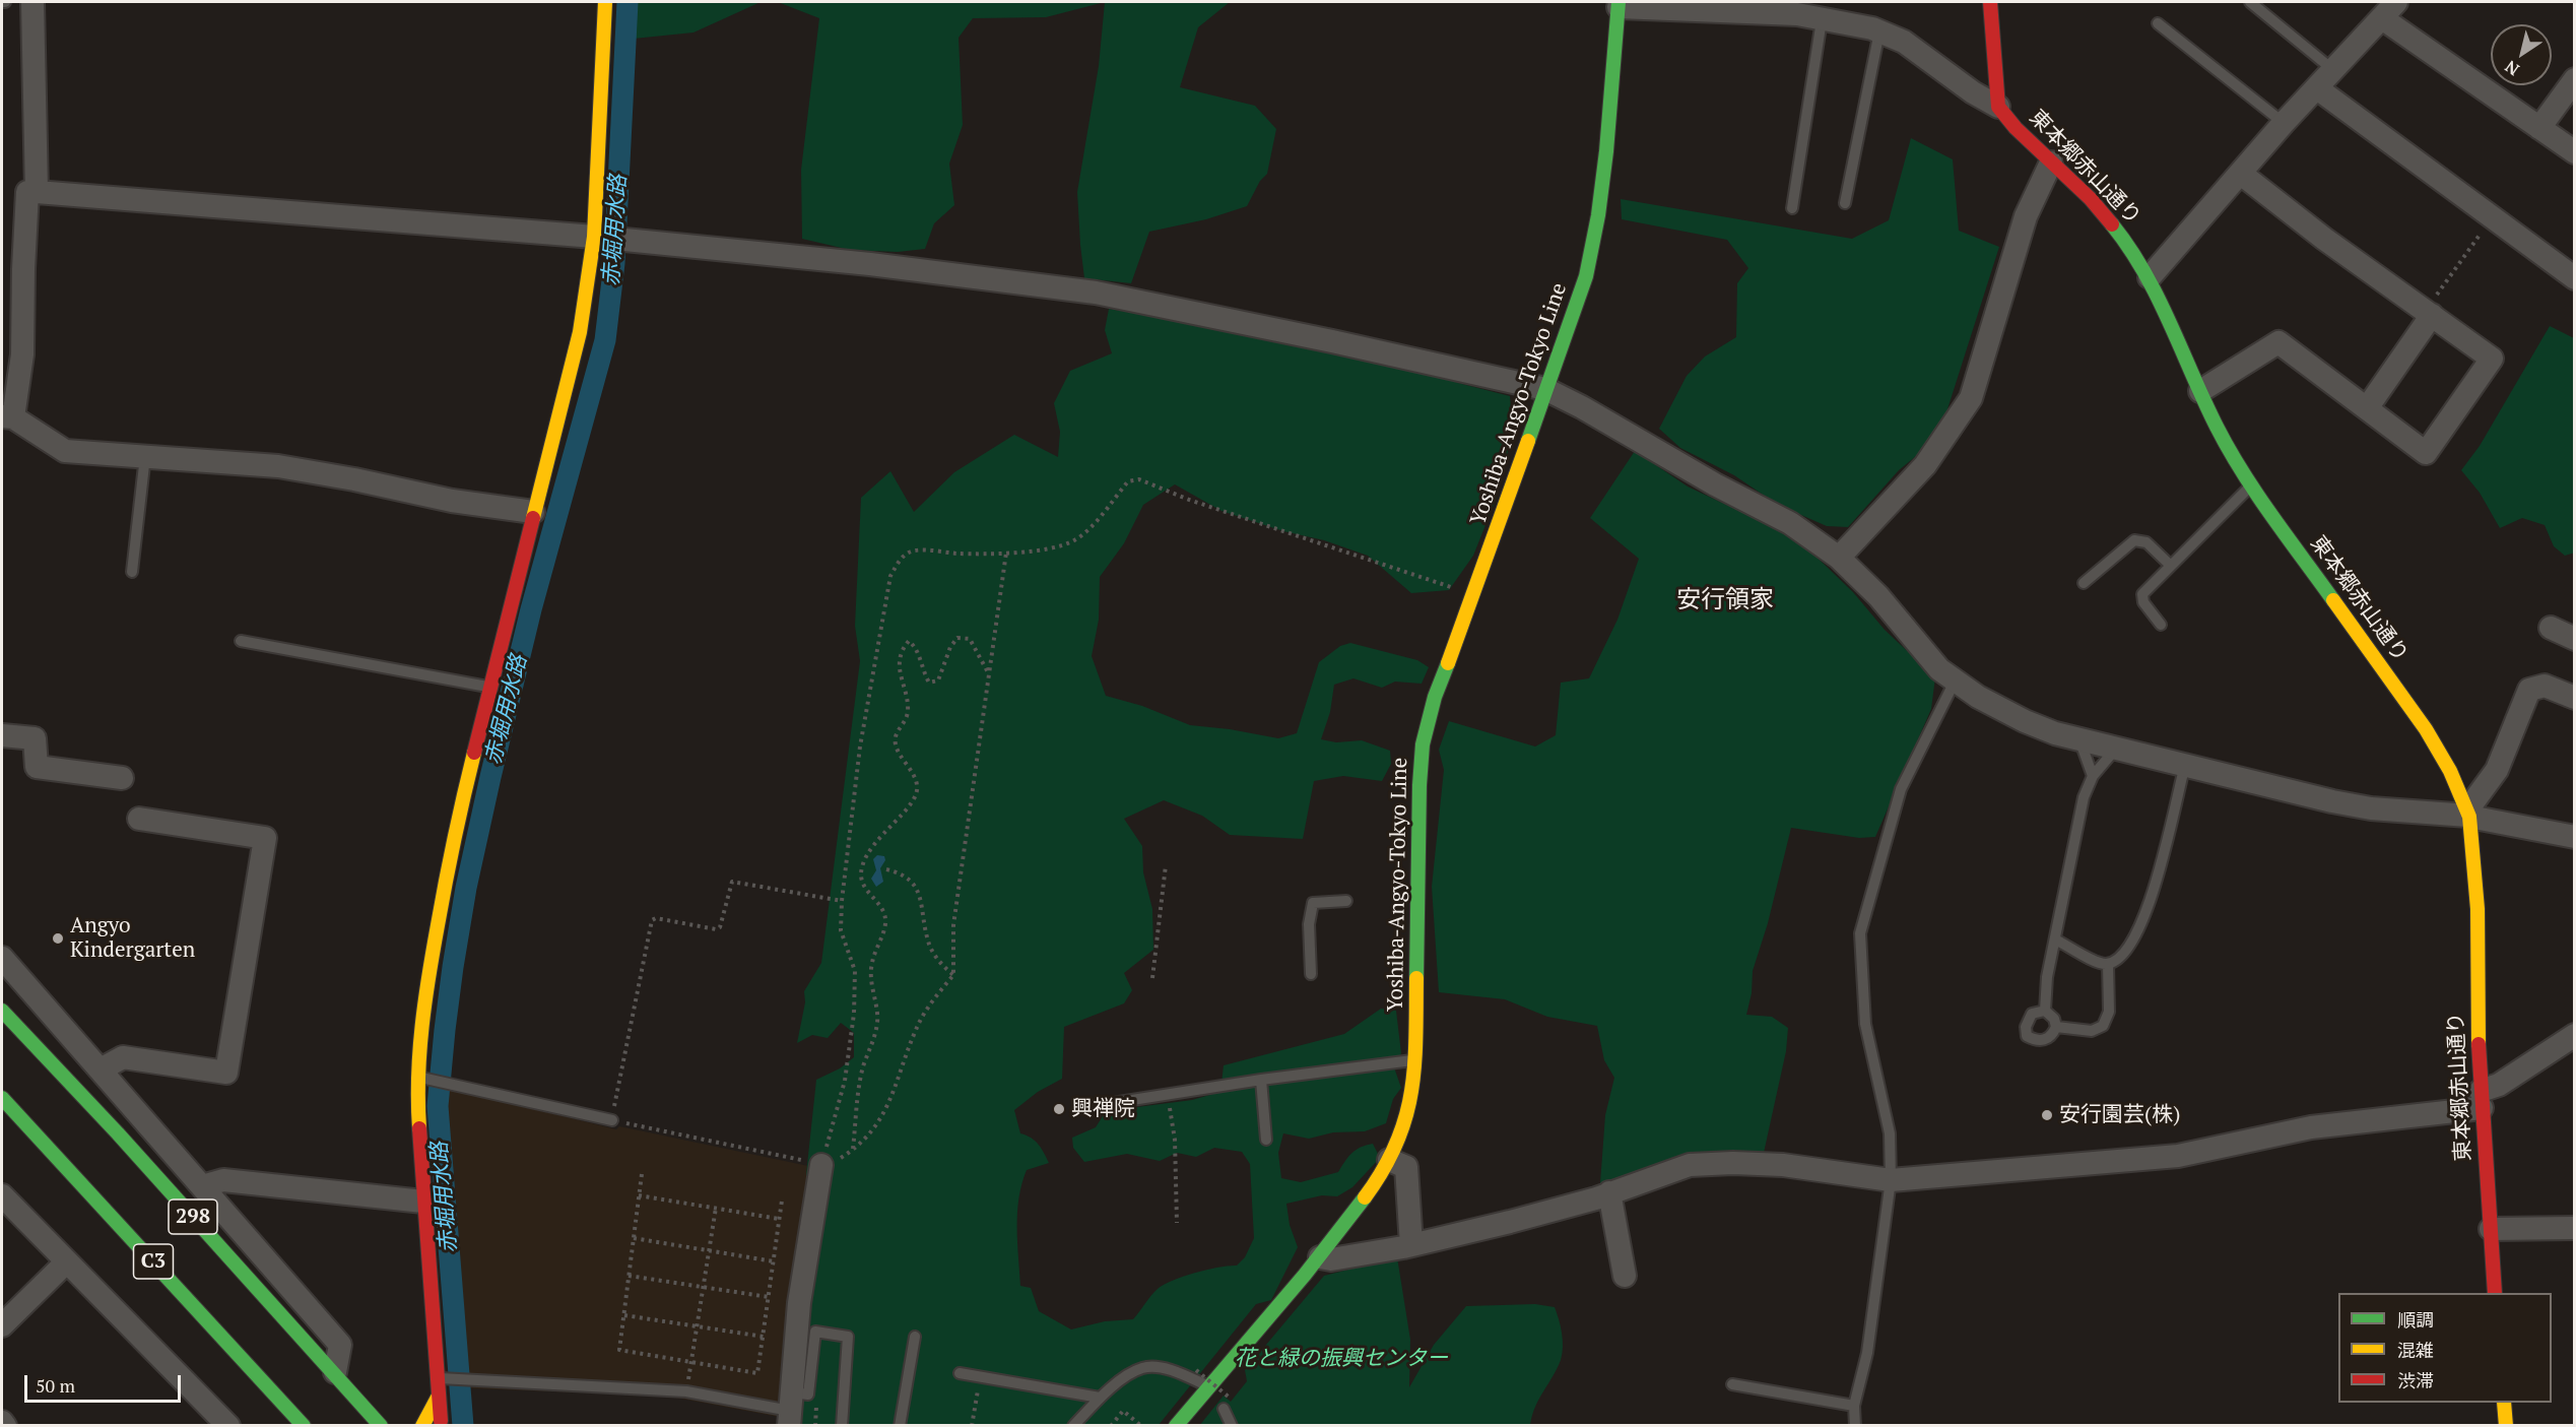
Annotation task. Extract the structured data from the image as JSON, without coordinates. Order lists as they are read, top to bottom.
{
  "streets": {
    "main road": [
      "東本郷赤山通り",
      "Yoshiba-Angyo-Tokyo Line",
      "298",
      "C3"
    ]
  },
  "districts": ["安行領家"],
  "water": ["赤堀用水路"],
  "parks": ["花と緑の振興センター"],
  "places": ["Angyo Kindergarten", "興禅院", "安行園芸(株)"],
  "legend": ["順調", "混雑", "渋滞"],
  "scale_bar": "50 m",
  "north": "bottom left"
}
